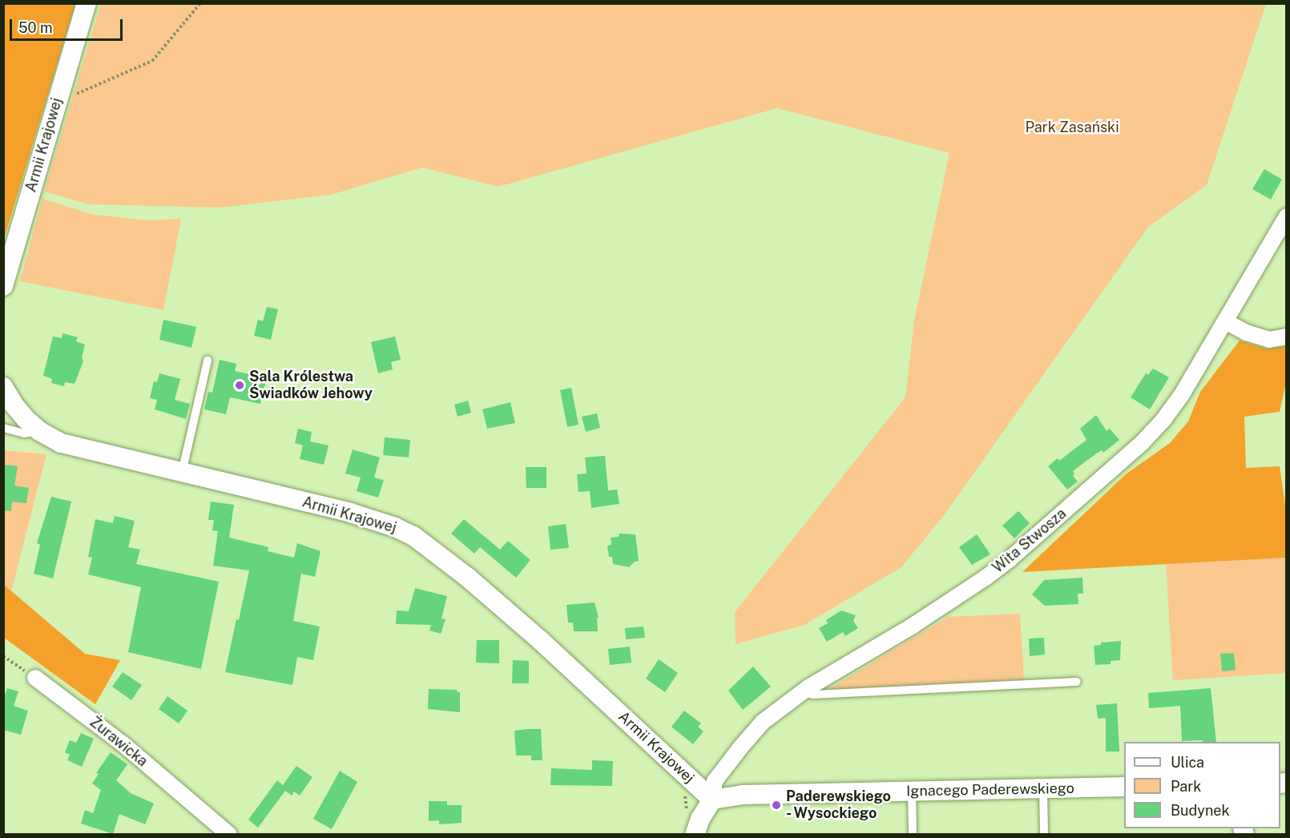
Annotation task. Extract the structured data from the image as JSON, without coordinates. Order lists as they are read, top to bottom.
{
  "streets": {
    "street": [
      "Armii Krajowej",
      "Wita Stwosza",
      "Żurawicka",
      "Ignacego Paderewskiego"
    ]
  },
  "crossings": [
    ["Armii Krajowej", "Wita Stwosza"],
    ["Armii Krajowej", "Ignacego Paderewskiego"],
    ["Wita Stwosza", "Ignacego Paderewskiego"]
  ],
  "parks": ["Park Zasański"],
  "places": ["Sala Królestwa Świadków Jehowy", "Paderewskiego - Wysockiego"],
  "legend": ["Ulica", "Park", "Budynek"],
  "scale_bar": "50 m"
}
